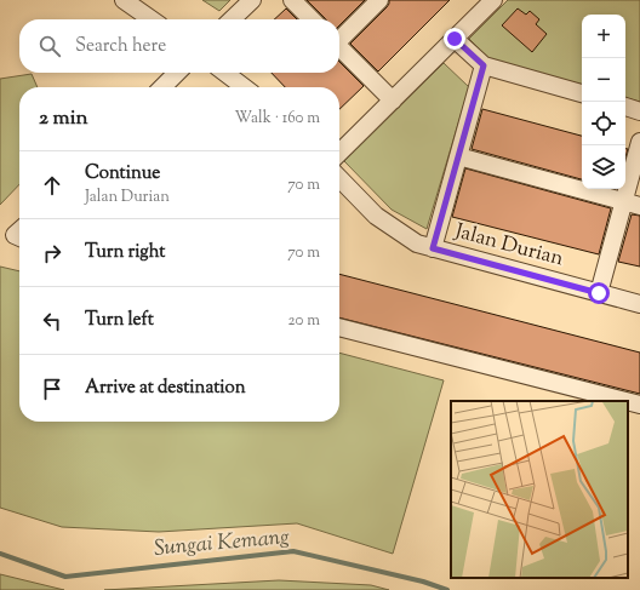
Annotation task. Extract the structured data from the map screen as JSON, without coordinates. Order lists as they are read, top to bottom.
{
  "streets": {
    "street": ["Jalan Durian"]
  },
  "water": ["Sungai Kemang"],
  "page": {
    "map_buttons": ["+", "−"],
    "search": "Search here",
    "heading": ["2 min", "Walk · 160 m"],
    "list": [
      ["Continue", "Jalan Durian", "70 m"],
      ["Turn right", "70 m"],
      ["Turn left", "20 m"],
      "Arrive at destination"
    ]
  }
}
